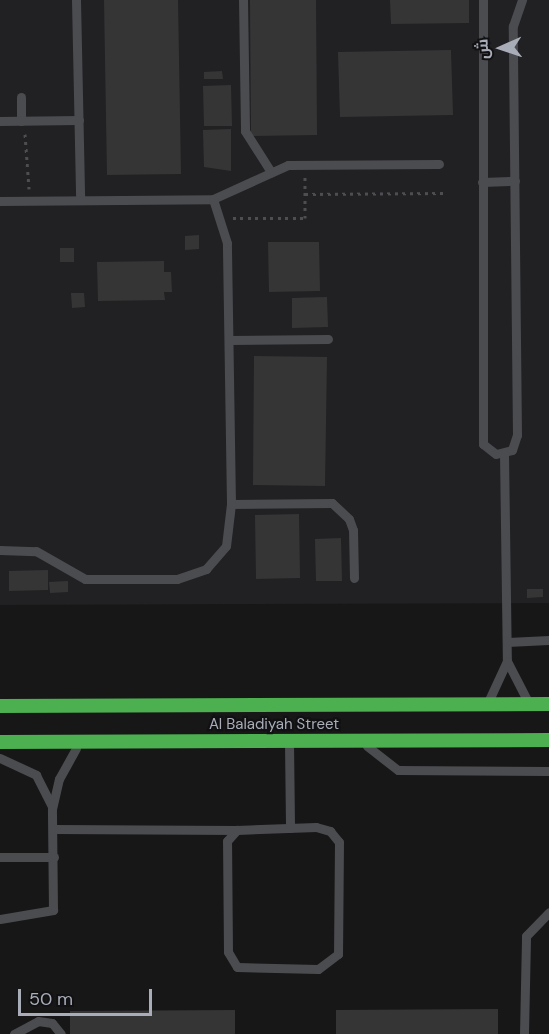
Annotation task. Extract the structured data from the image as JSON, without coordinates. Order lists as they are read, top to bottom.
{
  "streets": {
    "main road": ["Al Baladiyah Street"]
  },
  "scale_bar": "50 m",
  "north": "left"
}
